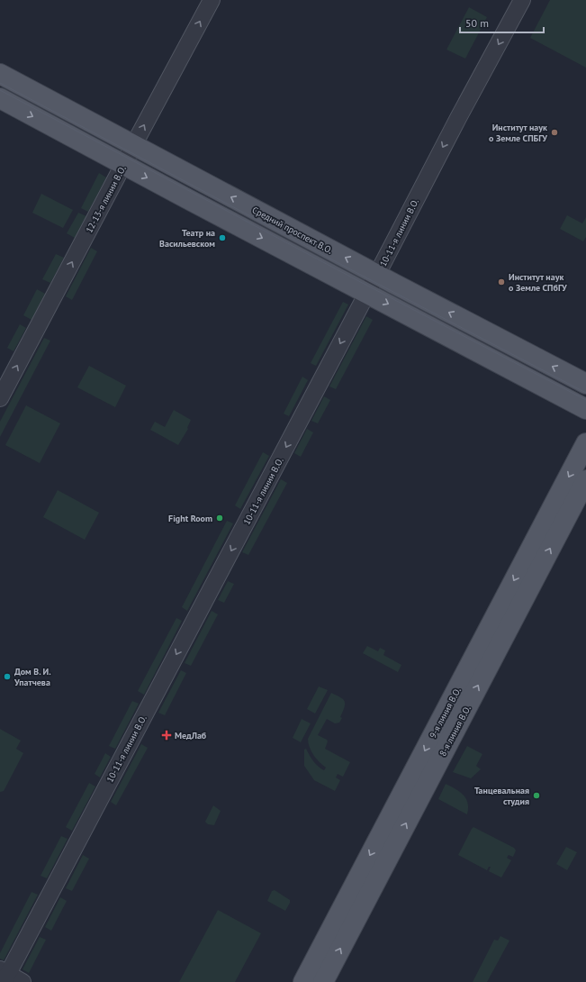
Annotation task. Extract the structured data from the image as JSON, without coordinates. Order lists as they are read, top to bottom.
{
  "streets": {
    "main road": ["Средний проспект В.О.", "9-я линия В.О.", "8-я линия В.О."],
    "street": ["12-13-я линии В.О.", "10-11-я линии В.О."]
  },
  "crossings": [
    ["12-13-я линии В.О.", "Средний проспект В.О."],
    ["Средний проспект В.О.", "10-11-я линии В.О."]
  ],
  "one_way": [
    "12-13-я линии В.О.",
    "10-11-я линии В.О.",
    "9-я линия В.О.",
    "8-я линия В.О."
  ],
  "places": {
    "other": [
      "Институт наук о Земле СПБГУ",
      "Театр на Васильевском",
      "Институт наук о Земле СПбГУ",
      "Fight Room",
      "Дом В. И. Упатчева",
      "Танцевальная студия"
    ],
    "health": ["МедЛаб"]
  },
  "scale_bar": "50 m"
}
